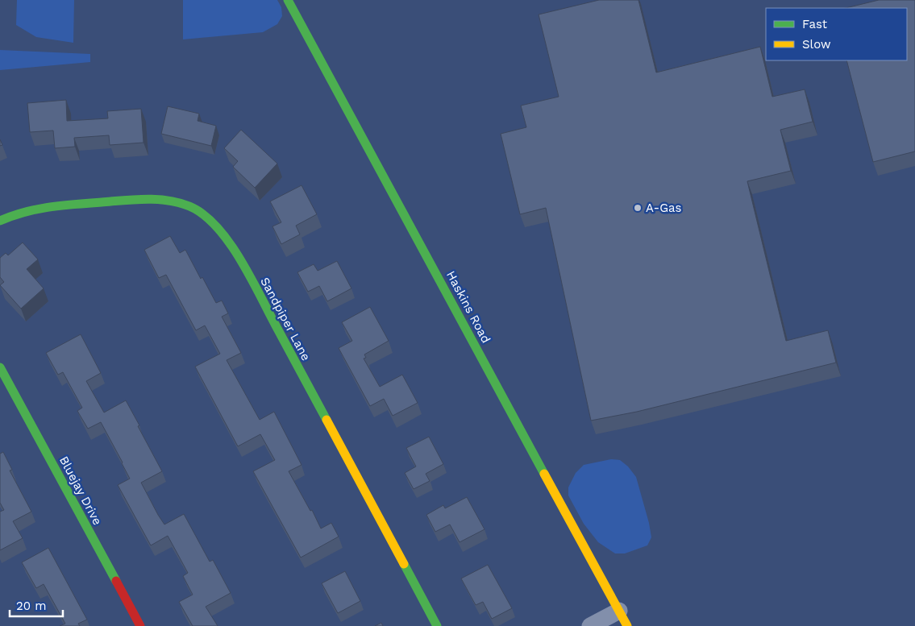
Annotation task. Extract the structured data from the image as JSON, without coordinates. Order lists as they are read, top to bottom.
{
  "streets": {
    "street": ["Haskins Road", "Sandpiper Lane", "Bluejay Drive"]
  },
  "places": ["A-Gas"],
  "legend": ["Fast", "Slow"],
  "scale_bar": "20 m"
}
